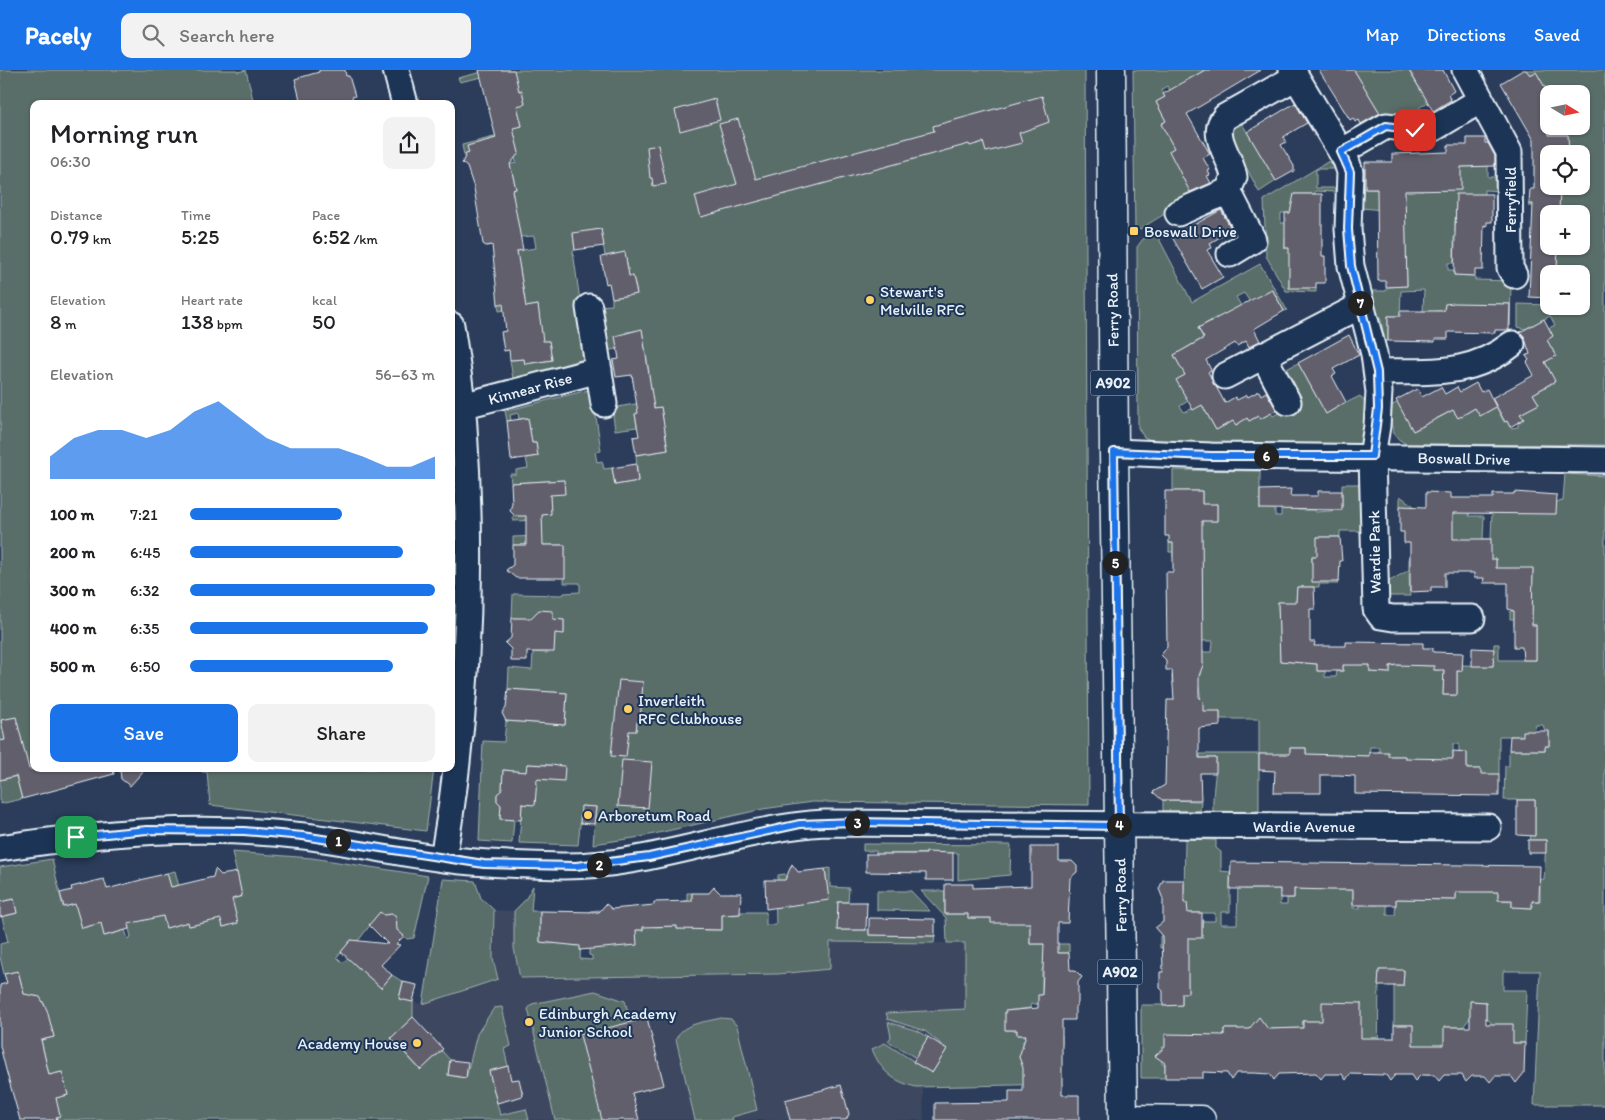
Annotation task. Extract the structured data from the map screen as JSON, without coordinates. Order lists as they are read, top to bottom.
{
  "streets": {
    "main road": ["Ferry Road", "A902"],
    "street": [
      "Ferryfield",
      "Kinnear Rise",
      "Boswall Drive",
      "Wardie Park",
      "Wardie Avenue"
    ]
  },
  "crossings": [
    ["Ferry Road", "Boswall Drive"],
    ["Ferry Road", "Wardie Avenue"],
    ["Boswall Drive", "Wardie Park"]
  ],
  "places": {
    "transit": ["Boswall Drive"],
    "other": [
      "Stewart's Melville RFC",
      "Inverleith RFC Clubhouse",
      "Arboretum Road",
      "Edinburgh Academy Junior School",
      "Academy House"
    ]
  },
  "north": "right",
  "page": {
    "header": "Pacely",
    "search": "Search here",
    "nav": ["Map", "Directions", "Saved"],
    "map_buttons": ["+", "−"],
    "heading": ["Morning run", "06:30"],
    "stats": [
      ["Distance", "0.79 km"],
      ["Time", "5:25"],
      ["Pace", "6:52 /km"],
      ["Elevation", "8 m"],
      ["Heart rate", "138 bpm"],
      ["kcal", "50"]
    ],
    "pins": [
      "7",
      "6",
      "5",
      "3",
      "4",
      "1",
      "2"
    ],
    "chart": ["Elevation", "56–63 m"],
    "list": [
      {
        "name": "100 m",
        "note": "7:21"
      },
      {
        "name": "200 m",
        "note": "6:45"
      },
      {
        "name": "300 m",
        "note": "6:32"
      },
      {
        "name": "400 m",
        "note": "6:35"
      },
      {
        "name": "500 m",
        "note": "6:50"
      }
    ],
    "buttons": ["Save", "Share"]
  }
}
